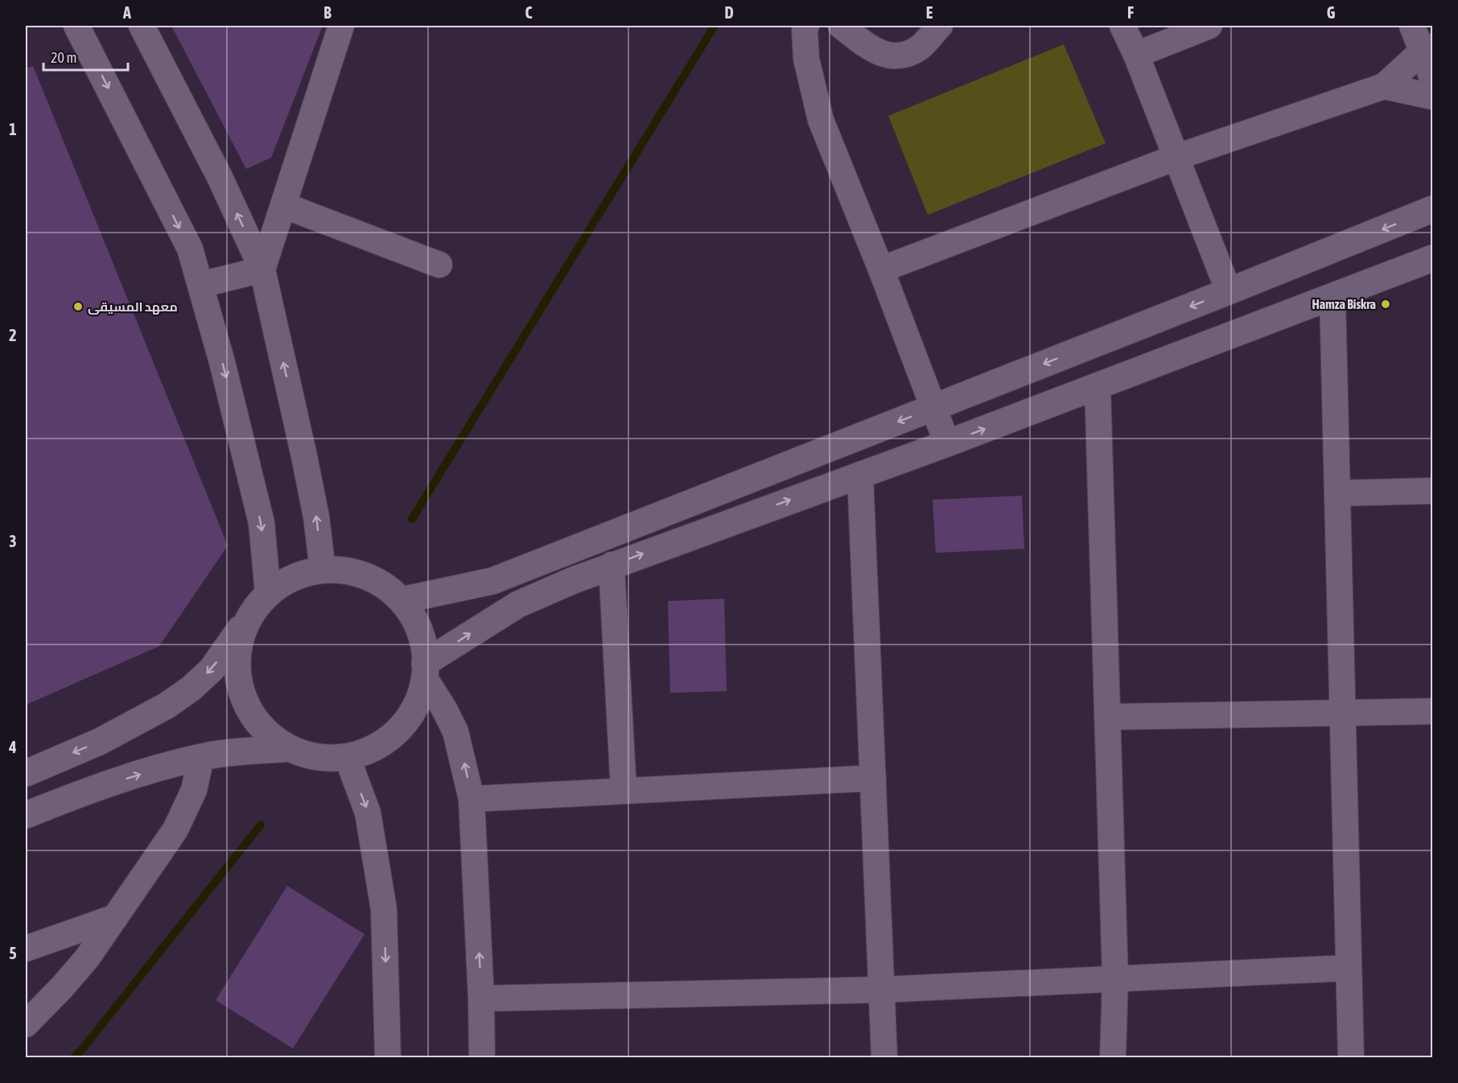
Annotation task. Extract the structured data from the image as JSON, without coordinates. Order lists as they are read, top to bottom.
{
  "places": ["Hamza Biskra", "معهد المسيقى"],
  "scale_bar": "20 m",
  "grid": {
    "columns": [
      "A",
      "B",
      "C",
      "D",
      "E",
      "F",
      "G"
    ],
    "rows": [
      "1",
      "2",
      "3",
      "4",
      "5"
    ]
  }
}
